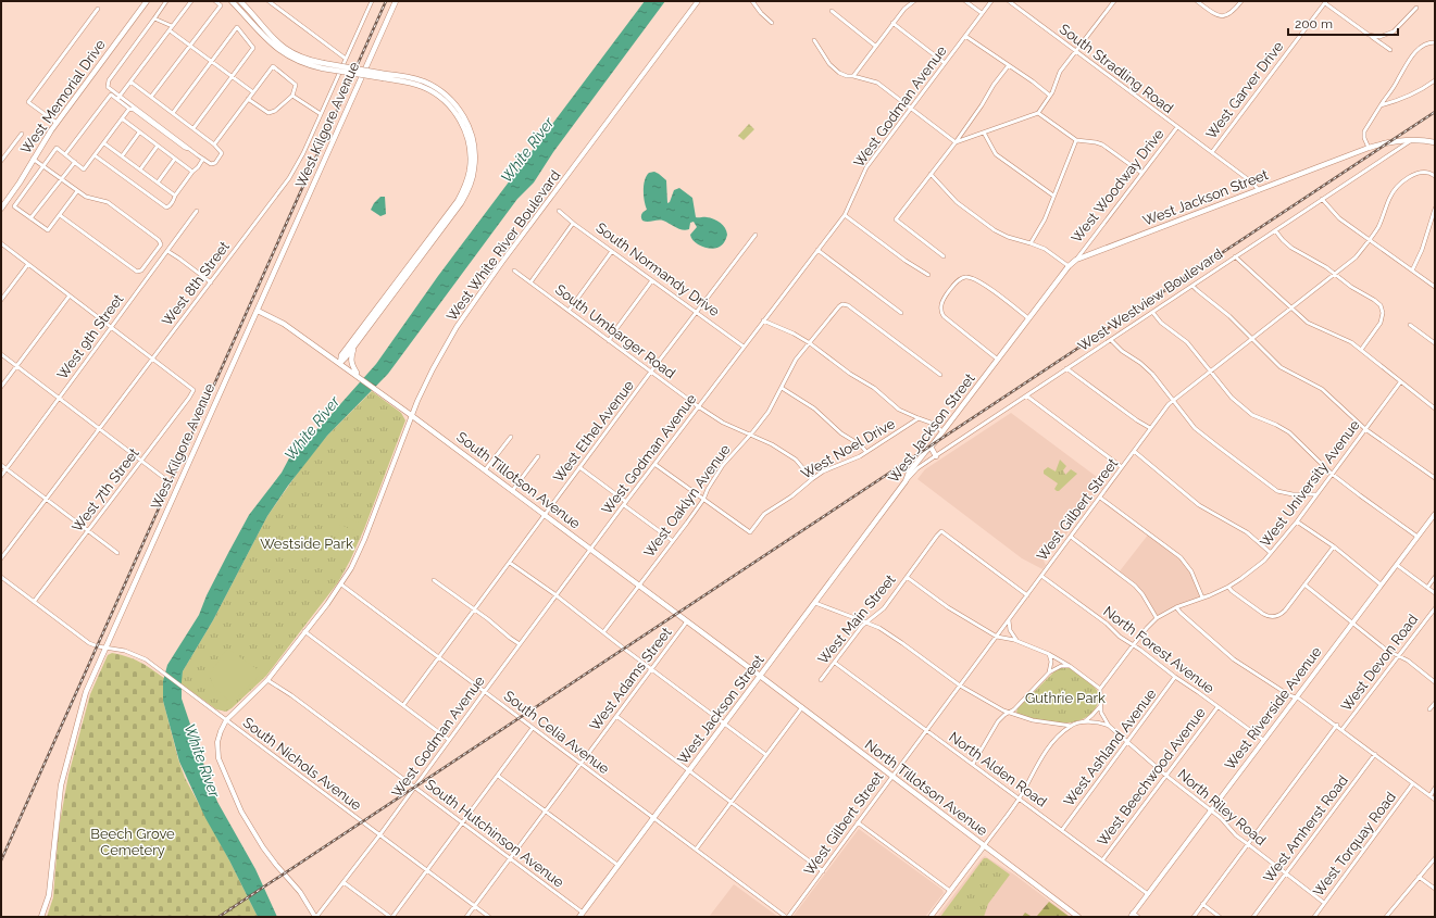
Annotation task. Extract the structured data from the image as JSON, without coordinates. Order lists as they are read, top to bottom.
{
  "streets": {
    "main road": [
      "West Memorial Drive",
      "West Kilgore Avenue",
      "West Jackson Street",
      "South Tillotson Avenue",
      "North Tillotson Avenue"
    ],
    "street": [
      "South Stradling Road",
      "West Garver Drive",
      "West Godman Avenue",
      "West Woodway Drive",
      "West White River Boulevard",
      "South Normandy Drive",
      "West 8th Street",
      "West Westview Boulevard",
      "South Umbarger Road",
      "West 9th Street",
      "West Ethel Avenue",
      "West Noel Drive",
      "West University Avenue",
      "West 7th Street",
      "West Oaklyn Avenue",
      "West Gilbert Street",
      "West Main Street",
      "North Forest Avenue",
      "West Devon Road",
      "West Adams Street",
      "West Riverside Avenue",
      "South Celia Avenue",
      "West Ashland Avenue",
      "South Nichols Avenue",
      "North Alden Road",
      "West Beechwood Avenue",
      "North Riley Road",
      "West Amherst Road",
      "South Hutchinson Avenue",
      "West Torquay Road"
    ]
  },
  "crossings": [
    ["South Stradling Road", "West Garver Drive"],
    ["South Stradling Road", "West Woodway Drive"],
    ["South Stradling Road", "West Jackson Street"],
    ["West Godman Avenue", "West White River Boulevard"],
    ["West Godman Avenue", "South Normandy Drive"],
    ["West Godman Avenue", "South Umbarger Road"],
    ["West Godman Avenue", "South Tillotson Avenue"],
    ["West Godman Avenue", "South Celia Avenue"],
    ["West Godman Avenue", "South Nichols Avenue"],
    ["West Godman Avenue", "South Hutchinson Avenue"],
    ["West Kilgore Avenue", "South Nichols Avenue"],
    ["West Woodway Drive", "West Jackson Street"],
    ["West Jackson Street", "West Westview Boulevard"],
    ["West Jackson Street", "South Tillotson Avenue"],
    ["West Jackson Street", "South Celia Avenue"],
    ["West Jackson Street", "North Tillotson Avenue"],
    ["West Jackson Street", "South Hutchinson Avenue"],
    ["West White River Boulevard", "South Tillotson Avenue"],
    ["West White River Boulevard", "South Celia Avenue"],
    ["West White River Boulevard", "South Nichols Avenue"],
    ["West White River Boulevard", "South Hutchinson Avenue"],
    ["South Normandy Drive", "West Ethel Avenue"],
    ["West 8th Street", "West 7th Street"],
    ["South Umbarger Road", "West Ethel Avenue"],
    ["South Umbarger Road", "West Noel Drive"],
    ["South Umbarger Road", "West Oaklyn Avenue"],
    ["West Ethel Avenue", "South Tillotson Avenue"],
    ["West Ethel Avenue", "South Celia Avenue"],
    ["West Noel Drive", "West Oaklyn Avenue"],
    ["South Tillotson Avenue", "West Oaklyn Avenue"],
    ["South Tillotson Avenue", "West Adams Street"],
    ["South Tillotson Avenue", "North Tillotson Avenue"],
    ["West University Avenue", "North Forest Avenue"],
    ["West 7th Street", "South Nichols Avenue"],
    ["West Gilbert Street", "West Main Street"],
    ["West Gilbert Street", "North Forest Avenue"],
    ["West Gilbert Street", "South Celia Avenue"],
    ["West Gilbert Street", "North Alden Road"],
    ["West Gilbert Street", "North Tillotson Avenue"],
    ["West Main Street", "North Alden Road"],
    ["North Forest Avenue", "West Riverside Avenue"],
    ["North Forest Avenue", "West Ashland Avenue"],
    ["North Forest Avenue", "West Beechwood Avenue"],
    ["West Devon Road", "North Riley Road"],
    ["West Adams Street", "South Celia Avenue"],
    ["West Adams Street", "South Nichols Avenue"],
    ["West Adams Street", "South Hutchinson Avenue"],
    ["West Riverside Avenue", "North Alden Road"],
    ["West Riverside Avenue", "North Riley Road"],
    ["West Ashland Avenue", "North Alden Road"],
    ["West Ashland Avenue", "North Riley Road"],
    ["North Alden Road", "West Beechwood Avenue"],
    ["West Beechwood Avenue", "North Riley Road"],
    ["North Riley Road", "West Amherst Road"],
    ["North Riley Road", "West Torquay Road"]
  ],
  "water": ["White River"],
  "parks": ["Westside Park", "Guthrie Park", "Beech Grove Cemetery"],
  "scale_bar": "200 m"
}
